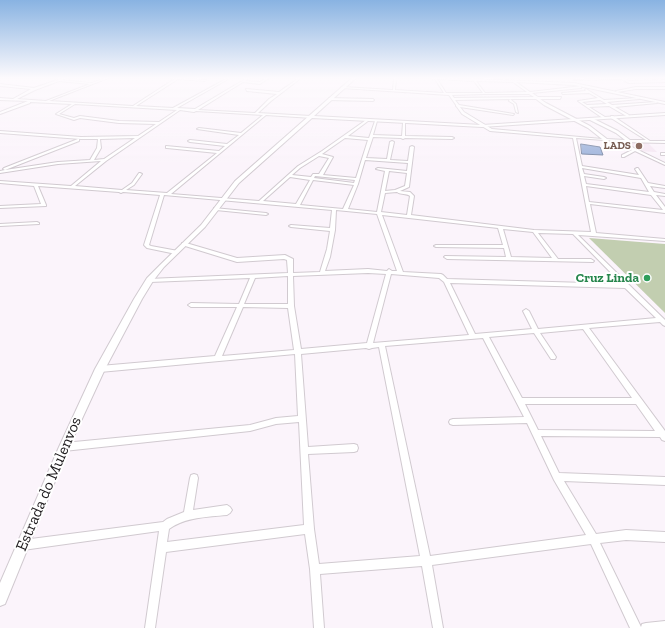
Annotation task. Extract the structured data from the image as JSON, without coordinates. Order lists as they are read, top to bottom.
{
  "streets": {
    "street": ["Estrada do Mulenvos"]
  },
  "places": ["LADS", "Cruz Linda"]
}
